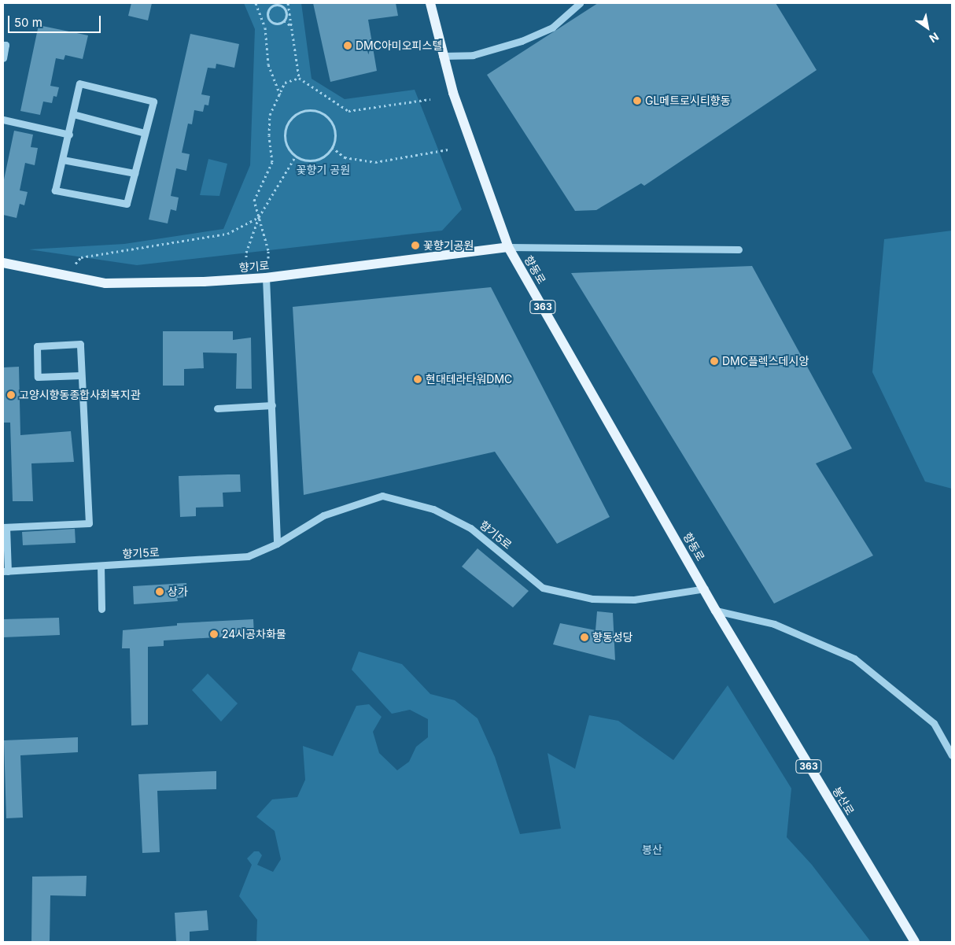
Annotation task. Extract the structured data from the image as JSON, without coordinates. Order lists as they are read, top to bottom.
{
  "streets": {
    "main road": [
      "향기로",
      "향동로",
      "363",
      "봉산로"
    ],
    "street": ["향기5로"]
  },
  "crossings": [
    ["향기로", "향동로"],
    ["향동로", "향기5로"],
    ["향동로", "봉산로"],
    ["향기5로", "봉산로"]
  ],
  "parks": ["꽃향기 공원", "봉산"],
  "places": [
    "DMC아미오피스텔",
    "GL메트로시티향동",
    "꽃향기공원",
    "DMC플렉스데시앙",
    "현대테라타워DMC",
    "고양시향동종합사회복지관",
    "상가",
    "24시공차화물",
    "향동성당"
  ],
  "scale_bar": "50 m",
  "north": "bottom right"
}
